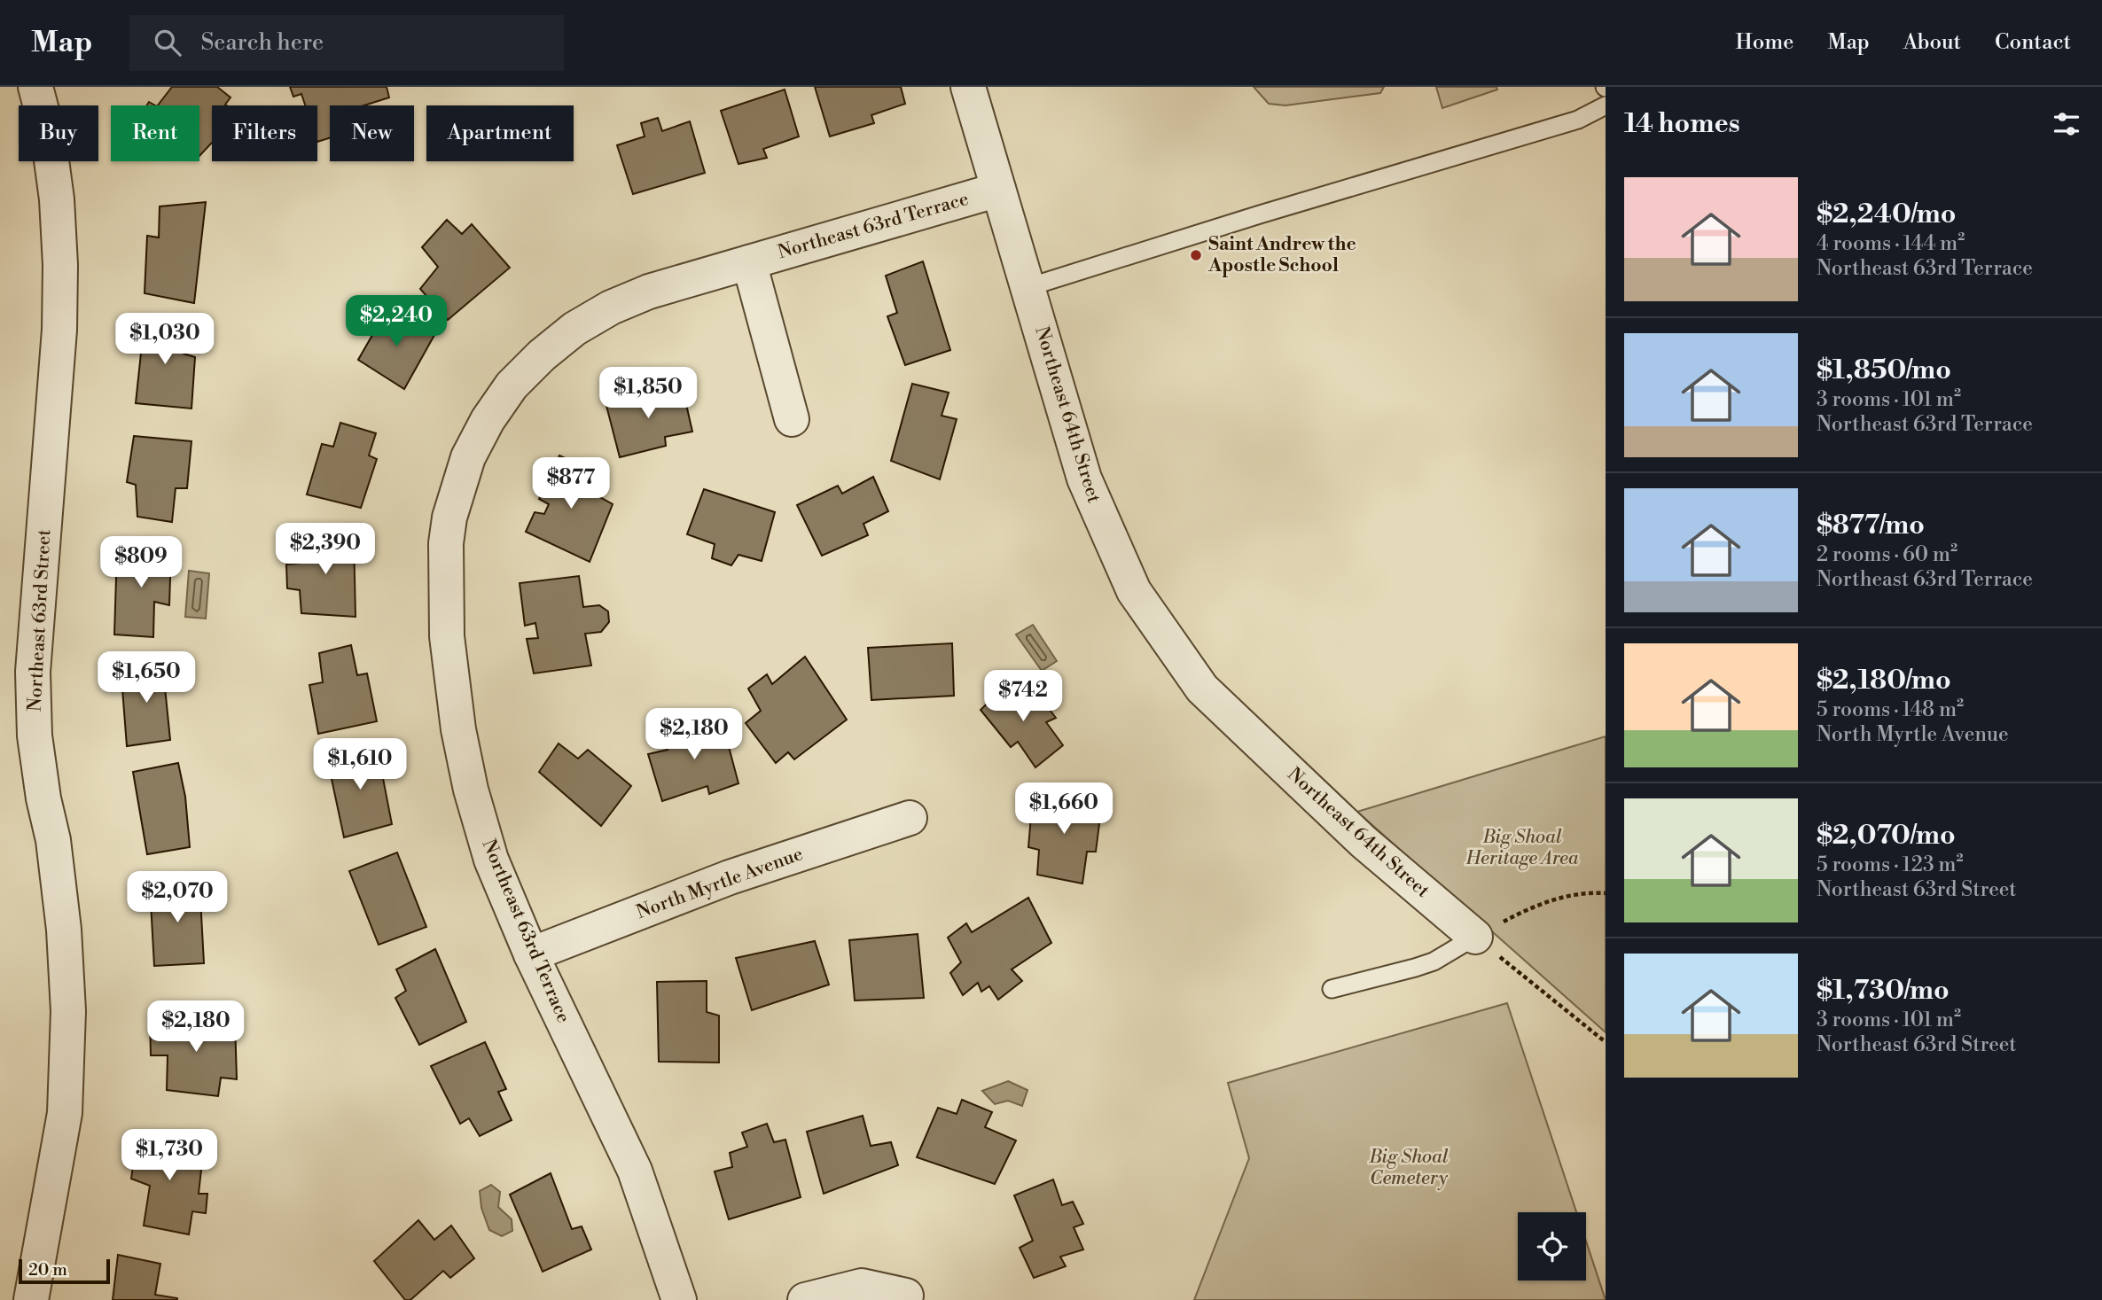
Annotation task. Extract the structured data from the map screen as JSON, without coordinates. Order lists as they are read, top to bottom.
{
  "streets": {
    "street": [
      "Northeast 63rd Terrace",
      "Northeast 64th Street",
      "Northeast 63rd Street",
      "North Myrtle Avenue"
    ]
  },
  "crossings": [
    ["Northeast 63rd Terrace", "Northeast 64th Street"],
    ["Northeast 63rd Terrace", "North Myrtle Avenue"]
  ],
  "parks": ["Big Shoal Heritage Area", "Big Shoal Cemetery"],
  "places": ["Saint Andrew the Apostle School"],
  "scale_bar": "20 m",
  "page": {
    "header": "Map",
    "search": "Search here",
    "nav": [
      "Home",
      "Map",
      "About",
      "Contact"
    ],
    "heading": "14 homes",
    "chip": [
      "Buy",
      "Rent",
      "Filters",
      "New",
      "Apartment"
    ],
    "list": [
      {
        "name": "$2,240/mo",
        "note": "4 rooms · 144 m² · Northeast 63rd Terrace"
      },
      {
        "name": "$1,850/mo",
        "note": "3 rooms · 101 m² · Northeast 63rd Terrace"
      },
      {
        "name": "$877/mo",
        "note": "2 rooms · 60 m² · Northeast 63rd Terrace"
      },
      {
        "name": "$2,180/mo",
        "note": "5 rooms · 148 m² · North Myrtle Avenue"
      },
      {
        "name": "$2,070/mo",
        "note": "5 rooms · 123 m² · Northeast 63rd Street"
      },
      {
        "name": "$1,730/mo",
        "note": "3 rooms · 101 m² · Northeast 63rd Street"
      }
    ],
    "price": [
      "$2,240",
      "$1,030",
      "$1,850",
      "$877",
      "$2,390",
      "$809",
      "$1,650",
      "$742",
      "$2,180",
      "$1,610",
      "$1,660",
      "$2,070",
      "$2,180",
      "$1,730"
    ],
    "scale": "20 m"
  }
}
